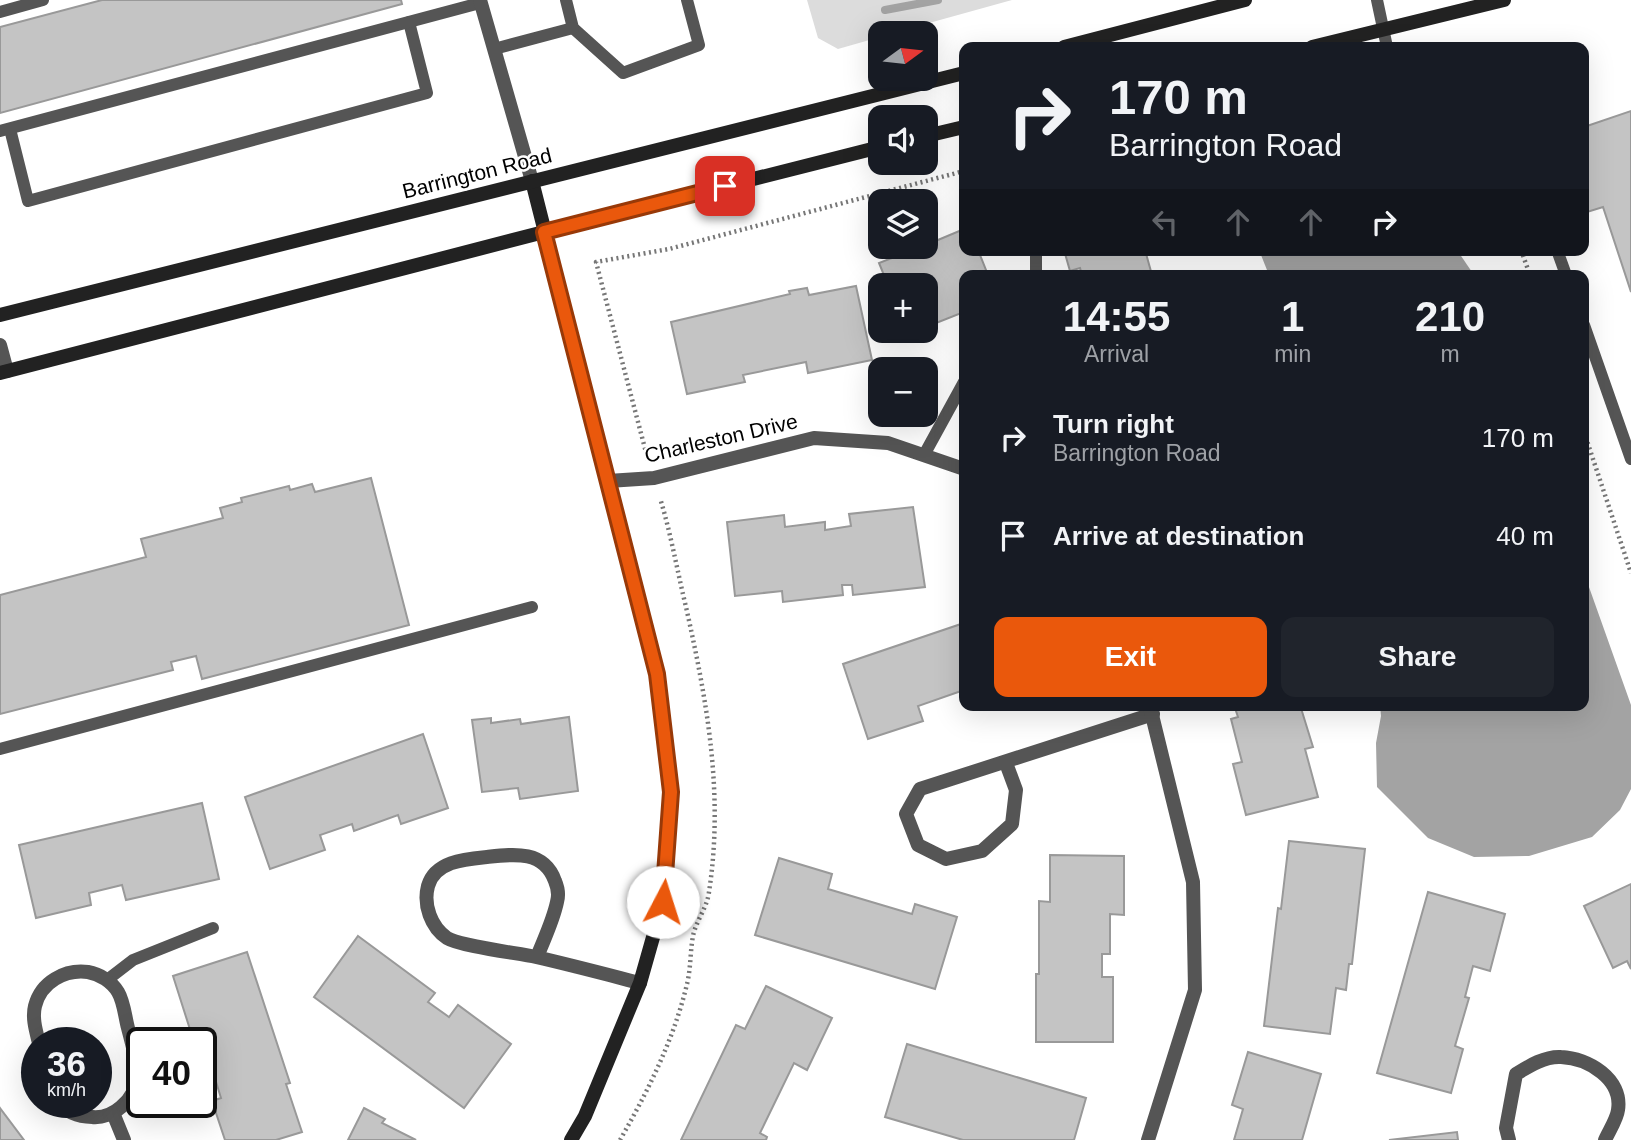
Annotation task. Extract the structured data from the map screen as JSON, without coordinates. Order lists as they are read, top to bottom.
{
  "streets": {
    "main road": ["Barrington Road"],
    "street": ["Charleston Drive"]
  },
  "north": "right",
  "page": {
    "map_buttons": ["+", "−"],
    "turn": ["170 m", "Barrington Road"],
    "eta": [
      "14:55",
      "Arrival",
      "1",
      "min",
      "210",
      "m"
    ],
    "list": [
      {
        "name": "Turn right",
        "note": "Barrington Road",
        "value": "170 m"
      },
      {
        "name": "Arrive at destination",
        "value": "40 m"
      }
    ],
    "buttons": ["Exit", "Share"],
    "speed": "36 km/h",
    "limit": "40"
  }
}
